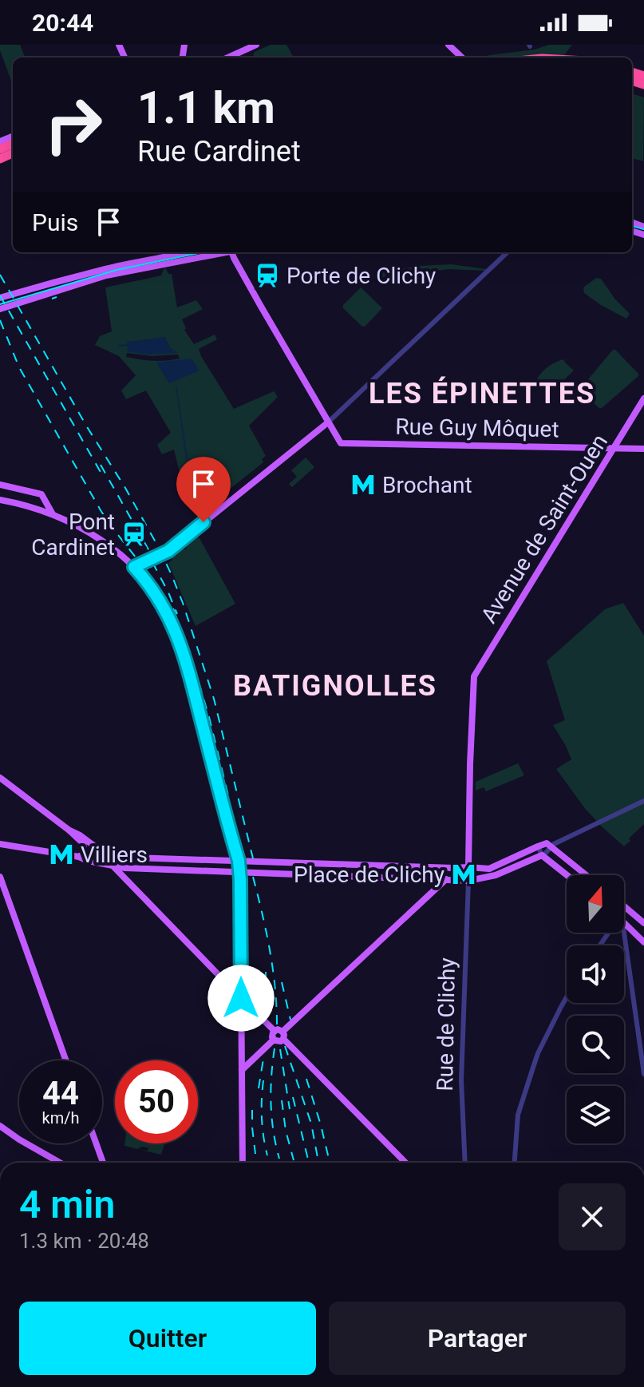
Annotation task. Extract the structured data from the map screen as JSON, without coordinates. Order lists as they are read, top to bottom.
{
  "streets": {
    "main road": ["Rue Guy Môquet", "Avenue de Saint-Ouen"],
    "street": ["Rue de Clichy"]
  },
  "crossings": [
    ["Rue Guy Môquet", "Avenue de Saint-Ouen"]
  ],
  "districts": ["LES ÉPINETTES", "BATIGNOLLES"],
  "places": {
    "station": ["Porte de Clichy", "Pont Cardinet"],
    "metro station": ["Brochant", "Villiers", "Place de Clichy"]
  },
  "north": "top",
  "page": {
    "status": "20:44",
    "turn": ["1.1 km", "Rue Cardinet"],
    "then": "Puis",
    "speed": "44 km/h",
    "limit": "50",
    "heading": ["4 min", "1.3 km · 20:48"],
    "buttons": ["Quitter", "Partager"]
  }
}
